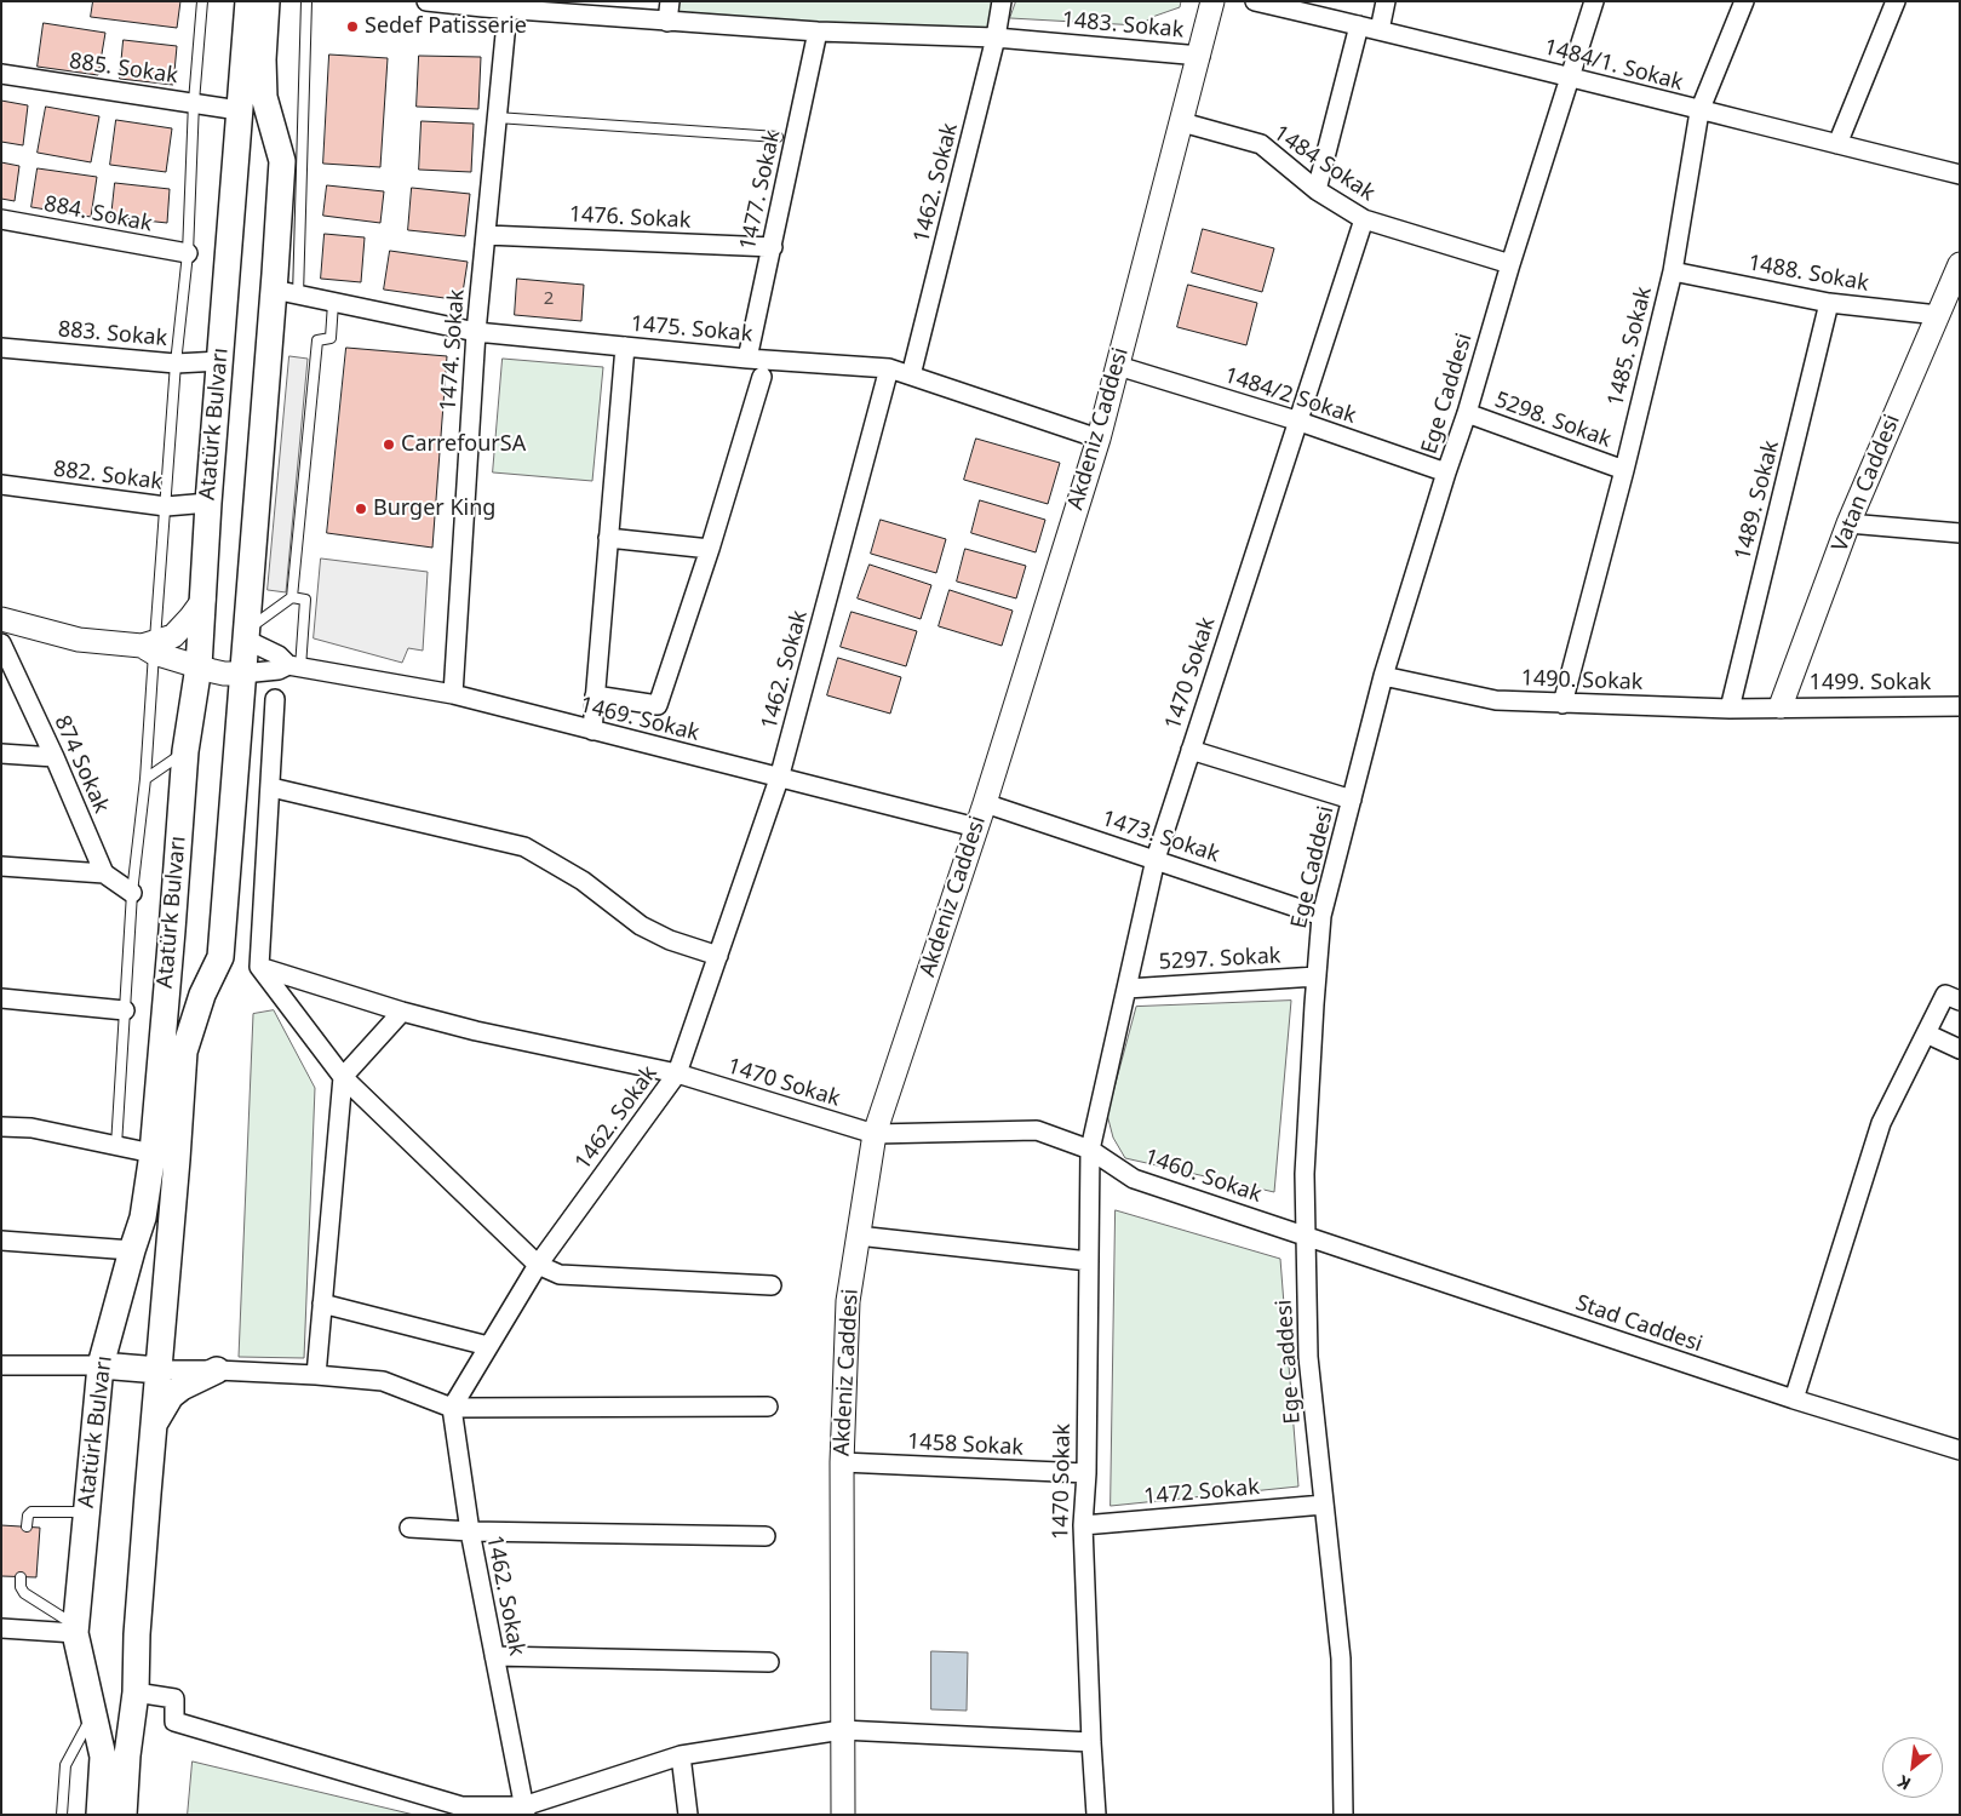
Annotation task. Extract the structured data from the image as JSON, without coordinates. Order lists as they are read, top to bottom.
{
  "streets": {
    "main road": ["Atatürk Bulvarı"],
    "street": [
      "1483. Sokak",
      "1484/1. Sokak",
      "885. Sokak",
      "1484 Sokak",
      "1462. Sokak",
      "1477. Sokak",
      "884. Sokak",
      "1476. Sokak",
      "1488. Sokak",
      "1475. Sokak",
      "883. Sokak",
      "1485. Sokak",
      "1474. Sokak",
      "Ege Caddesi",
      "1484/2 Sokak",
      "5298. Sokak",
      "Akdeniz Caddesi",
      "882. Sokak",
      "Vatan Caddesi",
      "1489. Sokak",
      "1470 Sokak",
      "1490. Sokak",
      "1499. Sokak",
      "1469. Sokak",
      "874 Sokak",
      "1473. Sokak",
      "5297. Sokak",
      "1460. Sokak",
      "Stad Caddesi",
      "1458 Sokak",
      "1472 Sokak"
    ]
  },
  "crossings": [
    ["1483. Sokak", "1462. Sokak"],
    ["1483. Sokak", "1477. Sokak"],
    ["1483. Sokak", "1474. Sokak"],
    ["1483. Sokak", "Akdeniz Caddesi"],
    ["1484/1. Sokak", "1485. Sokak"],
    ["1484/1. Sokak", "Ege Caddesi"],
    ["885. Sokak", "Atatürk Bulvarı"],
    ["1484 Sokak", "Ege Caddesi"],
    ["1484 Sokak", "Akdeniz Caddesi"],
    ["1484 Sokak", "1470 Sokak"],
    ["1462. Sokak", "1475. Sokak"],
    ["1462. Sokak", "1470 Sokak"],
    ["1462. Sokak", "1469. Sokak"],
    ["1477. Sokak", "1476. Sokak"],
    ["1477. Sokak", "1475. Sokak"],
    ["1476. Sokak", "1474. Sokak"],
    ["1488. Sokak", "1485. Sokak"],
    ["1488. Sokak", "Vatan Caddesi"],
    ["1488. Sokak", "1489. Sokak"],
    ["1475. Sokak", "1474. Sokak"],
    ["1475. Sokak", "Atatürk Bulvarı"],
    ["1475. Sokak", "Akdeniz Caddesi"],
    ["883. Sokak", "Atatürk Bulvarı"],
    ["1485. Sokak", "5298. Sokak"],
    ["1485. Sokak", "1490. Sokak"],
    ["1474. Sokak", "1469. Sokak"],
    ["Ege Caddesi", "1484/2 Sokak"],
    ["Ege Caddesi", "5298. Sokak"],
    ["Ege Caddesi", "1490. Sokak"],
    ["Ege Caddesi", "1473. Sokak"],
    ["Ege Caddesi", "5297. Sokak"],
    ["Ege Caddesi", "1460. Sokak"],
    ["Ege Caddesi", "Stad Caddesi"],
    ["Ege Caddesi", "1472 Sokak"],
    ["1484/2 Sokak", "Akdeniz Caddesi"],
    ["1484/2 Sokak", "1470 Sokak"],
    ["Atatürk Bulvarı", "882. Sokak"],
    ["Atatürk Bulvarı", "1469. Sokak"],
    ["Akdeniz Caddesi", "1470 Sokak"],
    ["Akdeniz Caddesi", "1469. Sokak"],
    ["Akdeniz Caddesi", "1473. Sokak"],
    ["Akdeniz Caddesi", "1458 Sokak"],
    ["Vatan Caddesi", "1490. Sokak"],
    ["Vatan Caddesi", "1499. Sokak"],
    ["1489. Sokak", "1490. Sokak"],
    ["1470 Sokak", "1473. Sokak"],
    ["1470 Sokak", "5297. Sokak"],
    ["1470 Sokak", "1460. Sokak"],
    ["1470 Sokak", "1458 Sokak"],
    ["1470 Sokak", "1472 Sokak"],
    ["1490. Sokak", "1499. Sokak"],
    ["1460. Sokak", "Stad Caddesi"]
  ],
  "places": ["Sedef Patisserie", "CarrefourSA", "Burger King"],
  "house_numbers": ["2"],
  "north": "bottom left"
}
